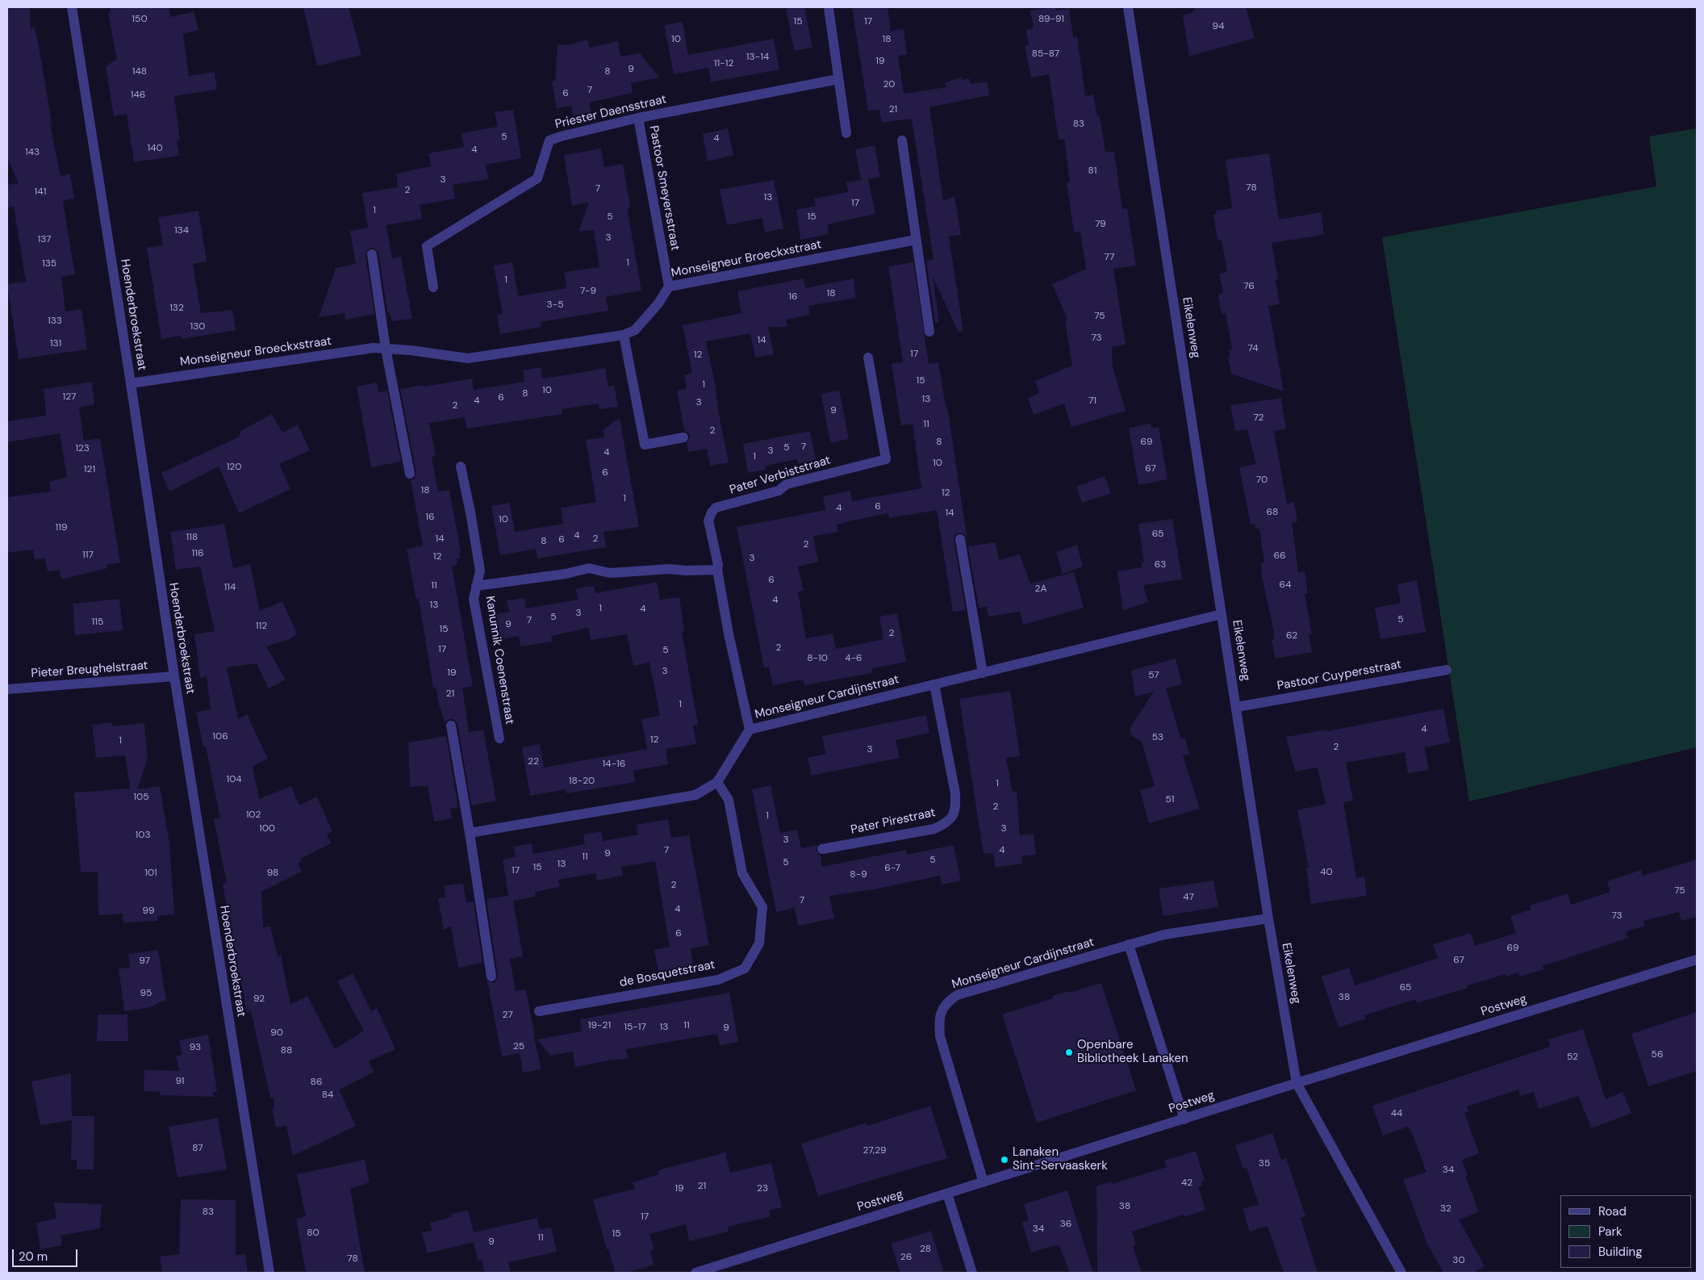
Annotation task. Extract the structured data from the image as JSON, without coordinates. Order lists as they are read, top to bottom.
{
  "streets": {
    "street": [
      "Priester Daensstraat",
      "Pastoor Smeyersstraat",
      "Monseigneur Broeckxstraat",
      "Hoenderbroekstraat",
      "Eikelenweg",
      "Pater Verbiststraat",
      "Kanunnik Coenenstraat",
      "Pieter Breughelstraat",
      "Pastoor Cuypersstraat",
      "Monseigneur Cardijnstraat",
      "Pater Pirestraat",
      "de Bosquetstraat",
      "Postweg"
    ]
  },
  "crossings": [
    ["Priester Daensstraat", "Pastoor Smeyersstraat"],
    ["Pastoor Smeyersstraat", "Monseigneur Broeckxstraat"],
    ["Monseigneur Broeckxstraat", "Hoenderbroekstraat"],
    ["Hoenderbroekstraat", "Pieter Breughelstraat"],
    ["Eikelenweg", "Pastoor Cuypersstraat"],
    ["Eikelenweg", "Monseigneur Cardijnstraat"],
    ["Eikelenweg", "Postweg"],
    ["Pater Verbiststraat", "Kanunnik Coenenstraat"],
    ["Monseigneur Cardijnstraat", "Pater Pirestraat"],
    ["Monseigneur Cardijnstraat", "de Bosquetstraat"],
    ["Monseigneur Cardijnstraat", "Postweg"]
  ],
  "places": ["Openbare Bibliotheek Lanaken", "Lanaken Sint-Servaaskerk"],
  "house_numbers": [
    "150",
    "89-91",
    "15",
    "17",
    "94",
    "10",
    "18",
    "85-87",
    "13-14",
    "19",
    "11-12",
    "9",
    "148",
    "8",
    "20",
    "7",
    "6",
    "146",
    "21",
    "83",
    "5",
    "4",
    "140",
    "4",
    "143",
    "81",
    "3",
    "78",
    "7",
    "2",
    "141",
    "13",
    "17",
    "1",
    "5",
    "15",
    "79",
    "134",
    "3",
    "137",
    "77",
    "1",
    "135",
    "1",
    "76",
    "7-9",
    "18",
    "16",
    "3-5",
    "132",
    "75",
    "133",
    "130",
    "73",
    "14",
    "131",
    "74",
    "17",
    "12",
    "15",
    "1",
    "10",
    "8",
    "127",
    "6",
    "13",
    "4",
    "71",
    "3",
    "2",
    "9",
    "72",
    "11",
    "2",
    "8",
    "69",
    "7",
    "5",
    "123",
    "3",
    "4",
    "1",
    "10",
    "120",
    "67",
    "121",
    "6",
    "70",
    "18",
    "12",
    "1",
    "6",
    "4",
    "68",
    "14",
    "16",
    "10",
    "119",
    "65",
    "4",
    "118",
    "14",
    "2",
    "6",
    "8",
    "2",
    "116",
    "117",
    "66",
    "12",
    "3",
    "63",
    "6",
    "64",
    "11",
    "114",
    "2A",
    "4",
    "13",
    "1",
    "4",
    "3",
    "5",
    "5",
    "7",
    "115",
    "9",
    "112",
    "15",
    "2",
    "62",
    "2",
    "17",
    "5",
    "8-10",
    "4-6",
    "3",
    "19",
    "57",
    "21",
    "1",
    "4",
    "106",
    "53",
    "12",
    "1",
    "2",
    "3",
    "22",
    "14-16",
    "104",
    "18-20",
    "1",
    "105",
    "51",
    "2",
    "102",
    "1",
    "100",
    "3",
    "103",
    "3",
    "7",
    "4",
    "9",
    "11",
    "5",
    "5",
    "13",
    "15",
    "6-7",
    "17",
    "40",
    "101",
    "98",
    "8-9",
    "2",
    "75",
    "47",
    "7",
    "4",
    "99",
    "73",
    "6",
    "69",
    "67",
    "97",
    "65",
    "95",
    "38",
    "92",
    "27",
    "19-21",
    "11",
    "15-17",
    "13",
    "9",
    "90",
    "25",
    "93",
    "88",
    "56",
    "52",
    "91",
    "86",
    "84",
    "44",
    "87",
    "27,29",
    "35",
    "34",
    "42",
    "21",
    "19",
    "23",
    "38",
    "32",
    "83",
    "17",
    "36",
    "34",
    "80",
    "15",
    "11",
    "9",
    "28",
    "26",
    "78",
    "30"
  ],
  "legend": ["Road", "Park", "Building"],
  "scale_bar": "20 m"
}
